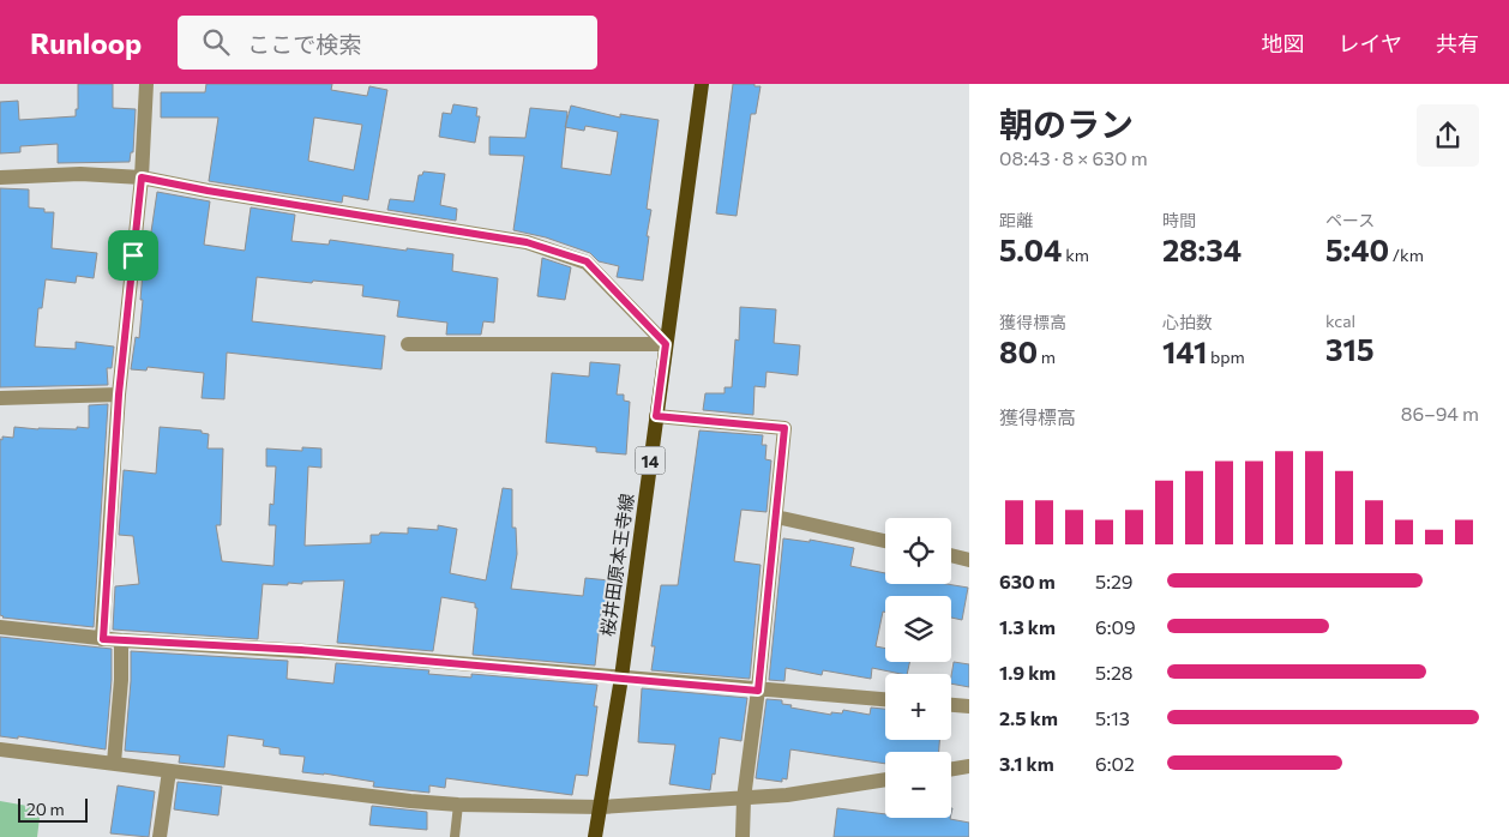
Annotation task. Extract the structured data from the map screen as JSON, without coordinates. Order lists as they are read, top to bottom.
{
  "streets": {
    "main road": ["14", "桜井田原本王寺線"]
  },
  "scale_bar": "20 m",
  "page": {
    "header": "Runloop",
    "search": "ここで検索",
    "nav": ["地図", "レイヤ", "共有"],
    "heading": ["朝のラン", "08:43 · 8 × 630 m"],
    "stats": [
      ["距離", "5.04 km"],
      ["時間", "28:34"],
      ["ペース", "5:40 /km"],
      ["獲得標高", "80 m"],
      ["心拍数", "141 bpm"],
      ["kcal", "315"]
    ],
    "chart": ["獲得標高", "86–94 m"],
    "map_buttons": ["+", "−"],
    "list": [
      {
        "name": "630 m",
        "note": "5:29"
      },
      {
        "name": "1.3 km",
        "note": "6:09"
      },
      {
        "name": "1.9 km",
        "note": "5:28"
      },
      {
        "name": "2.5 km",
        "note": "5:13"
      },
      {
        "name": "3.1 km",
        "note": "6:02"
      }
    ],
    "scale": "20 m"
  }
}
